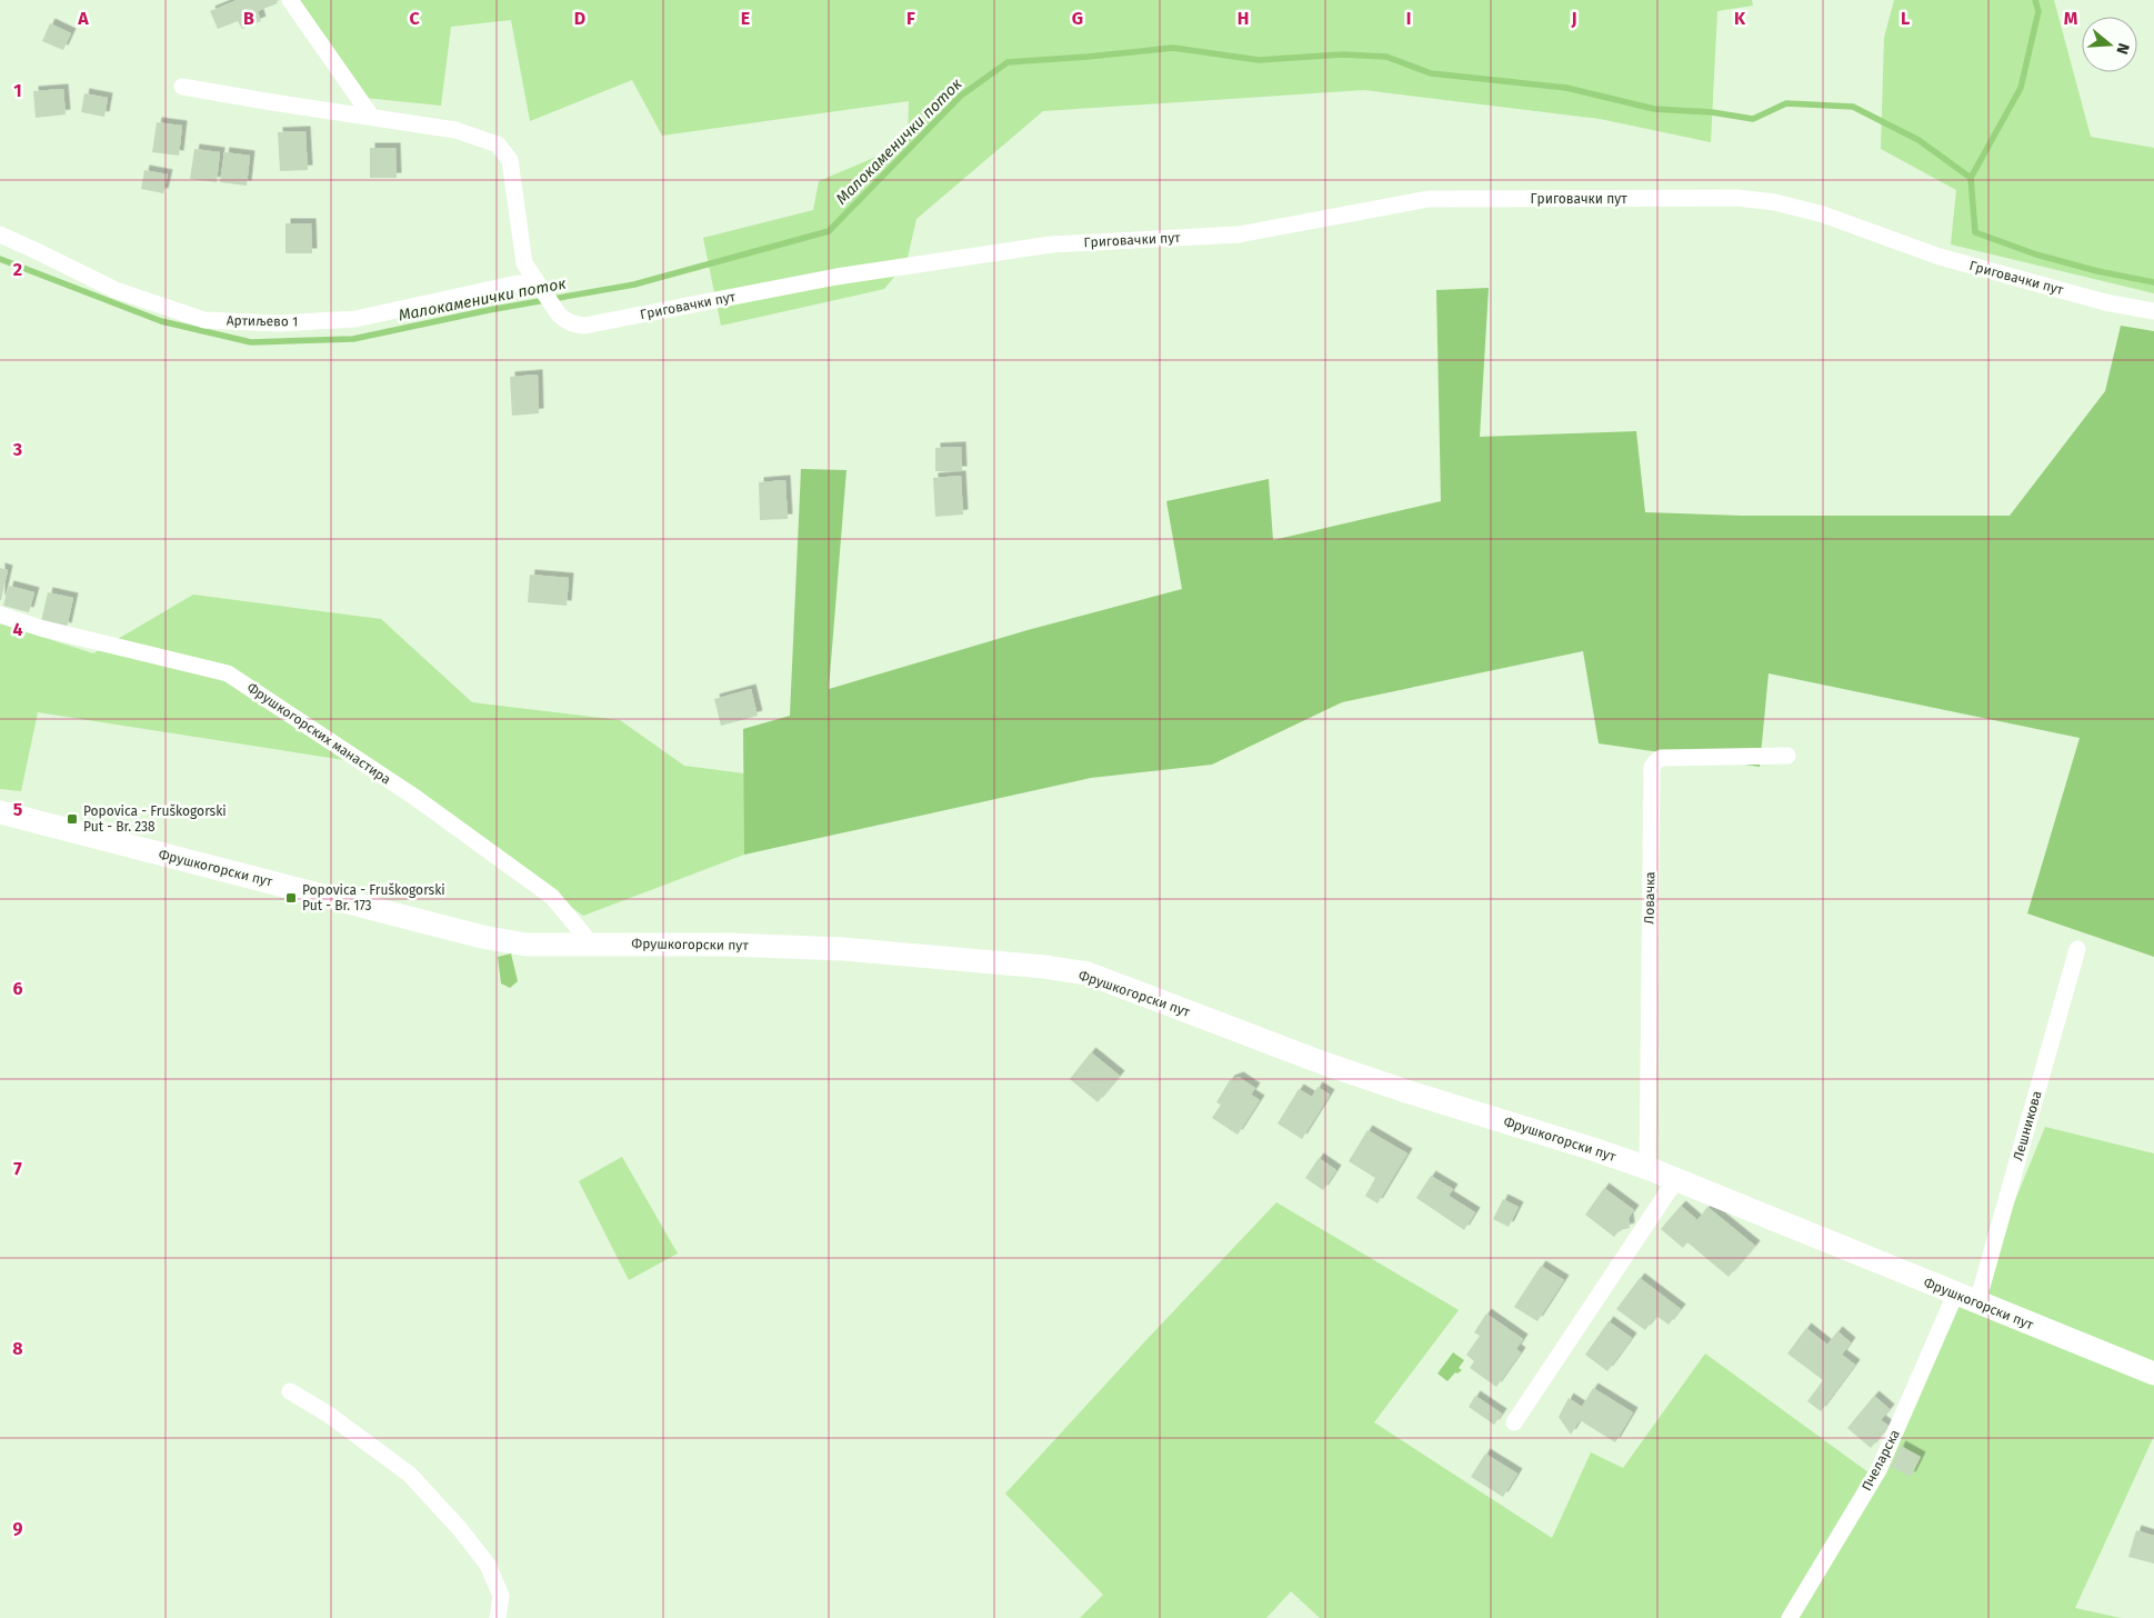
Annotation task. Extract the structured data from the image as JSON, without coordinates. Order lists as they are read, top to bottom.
{
  "streets": {
    "street": [
      "Григовачки пут",
      "Артиљево 1",
      "Фрушкогорских манастира",
      "Фрушкогорски пут",
      "Ловачка",
      "Лешникова",
      "Пчеларска"
    ]
  },
  "crossings": [
    ["Григовачки пут", "Артиљево 1"],
    ["Фрушкогорских манастира", "Фрушкогорски пут"],
    ["Фрушкогорски пут", "Ловачка"],
    ["Фрушкогорски пут", "Лешникова"],
    ["Фрушкогорски пут", "Пчеларска"]
  ],
  "water": ["Малокаменички поток"],
  "places": {
    "transit": ["Popovica - Fruškogorski Put - Br. 238", "Popovica - Fruškogorski Put - Br. 173"]
  },
  "north": "right",
  "grid": {
    "columns": [
      "A",
      "B",
      "C",
      "D",
      "E",
      "F",
      "G",
      "H",
      "I",
      "J",
      "K",
      "L",
      "M"
    ],
    "rows": [
      "1",
      "2",
      "3",
      "4",
      "5",
      "6",
      "7",
      "8",
      "9"
    ]
  }
}
